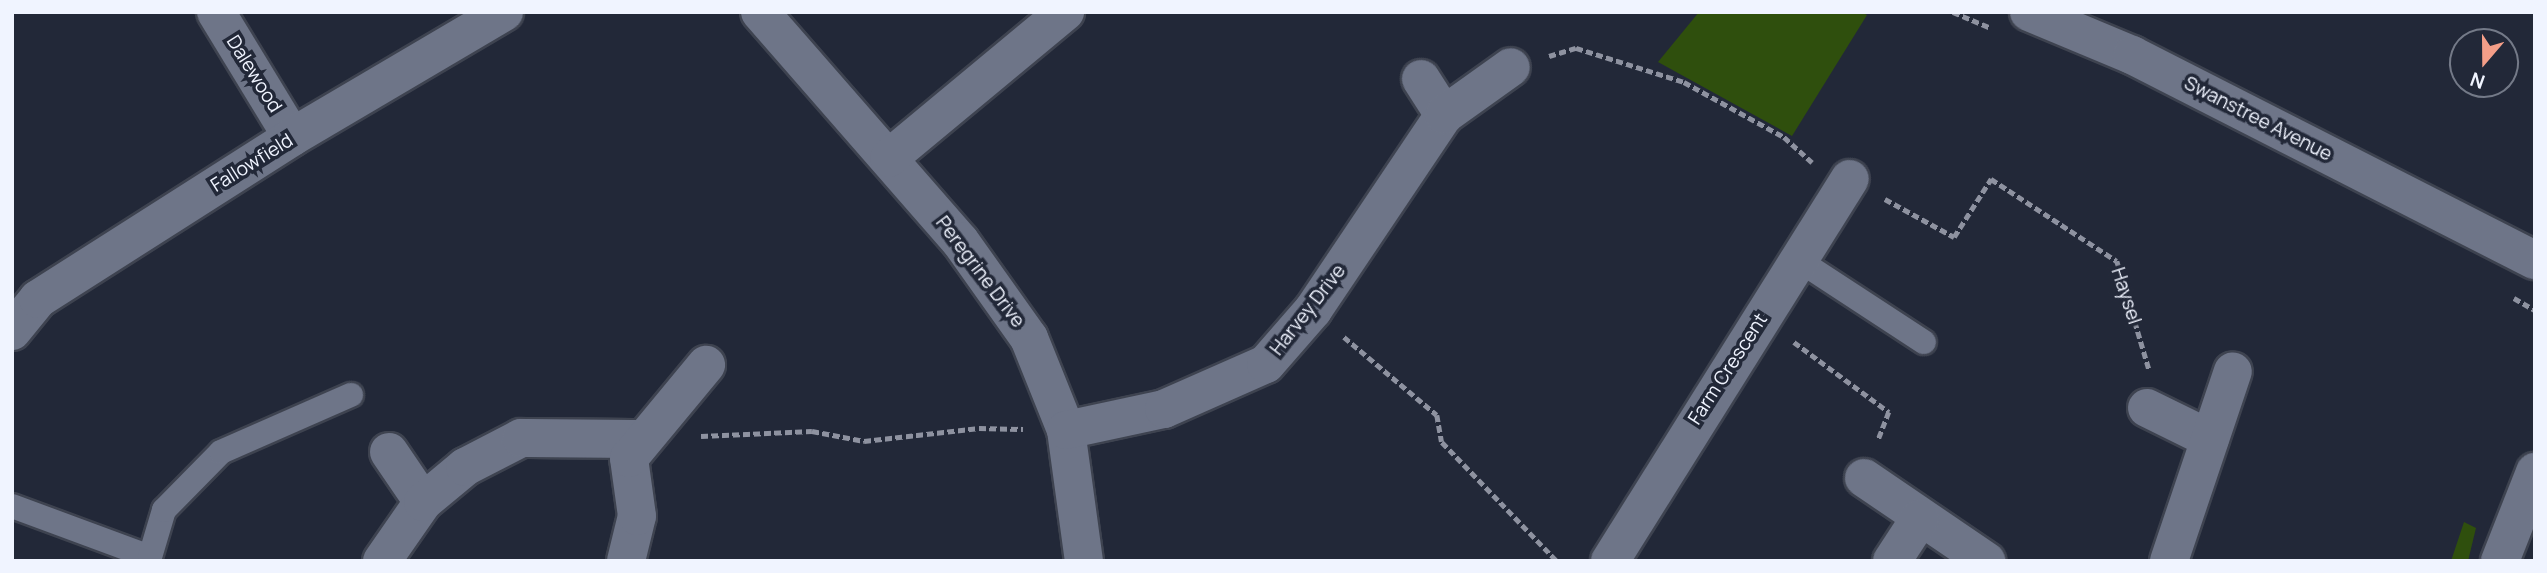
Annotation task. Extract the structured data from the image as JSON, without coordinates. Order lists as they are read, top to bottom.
{
  "streets": {
    "street": [
      "Dalewood",
      "Swanstree Avenue",
      "Fallowfield",
      "Peregrine Drive",
      "Harvey Drive",
      "Farm Crescent"
    ],
    "path": ["Haysel"]
  },
  "crossings": [
    ["Dalewood", "Fallowfield"],
    ["Peregrine Drive", "Harvey Drive"],
    ["Haysel", "Farm Crescent"]
  ],
  "north": "bottom"
}
